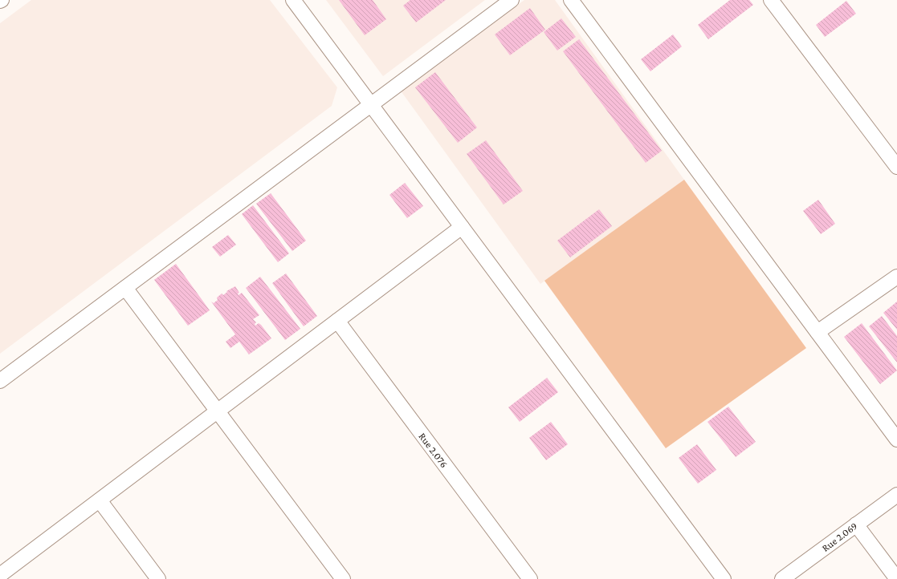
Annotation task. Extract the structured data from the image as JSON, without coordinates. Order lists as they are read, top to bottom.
{
  "streets": {
    "street": ["Rue 2.076", "Rue 2.069"]
  }
}
